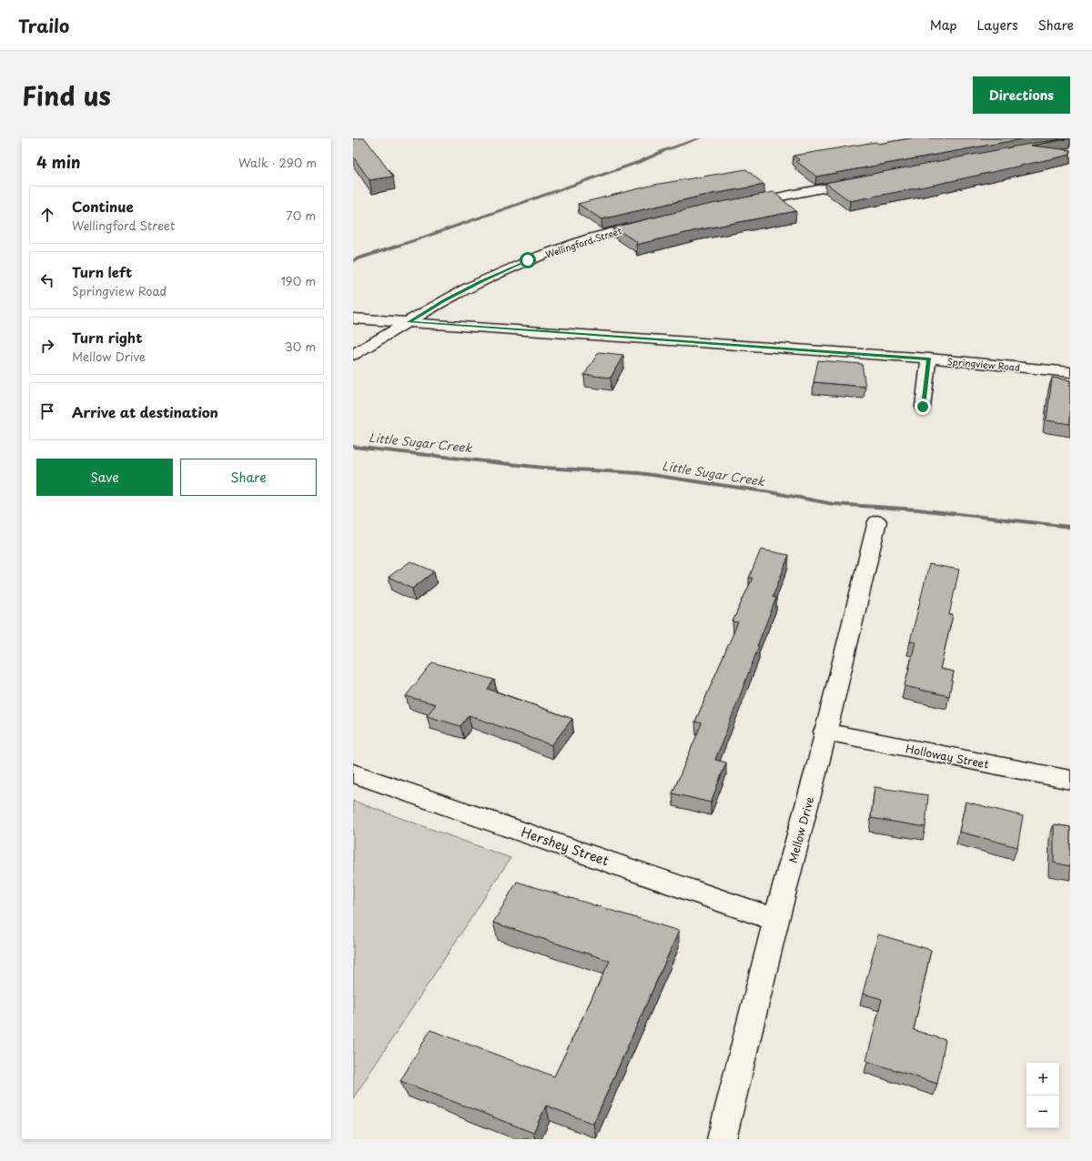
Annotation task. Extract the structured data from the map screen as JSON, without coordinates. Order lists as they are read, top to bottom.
{
  "streets": {
    "street": [
      "Wellingford Street",
      "Springview Road",
      "Holloway Street",
      "Mellow Drive",
      "Hershey Street"
    ]
  },
  "crossings": [
    ["Wellingford Street", "Springview Road"],
    ["Holloway Street", "Mellow Drive"],
    ["Mellow Drive", "Hershey Street"]
  ],
  "water": ["Little Sugar Creek"],
  "page": {
    "header": "Trailo",
    "nav": ["Map", "Layers", "Share"],
    "title": "Find us",
    "buttons": [
      "Directions",
      ["Save", "Share"]
    ],
    "heading": ["4 min", "Walk · 290 m"],
    "list": [
      ["Continue", "Wellingford Street", "70 m"],
      ["Turn left", "Springview Road", "190 m"],
      ["Turn right", "Mellow Drive", "30 m"],
      "Arrive at destination"
    ],
    "map_buttons": ["+", "−"]
  }
}
